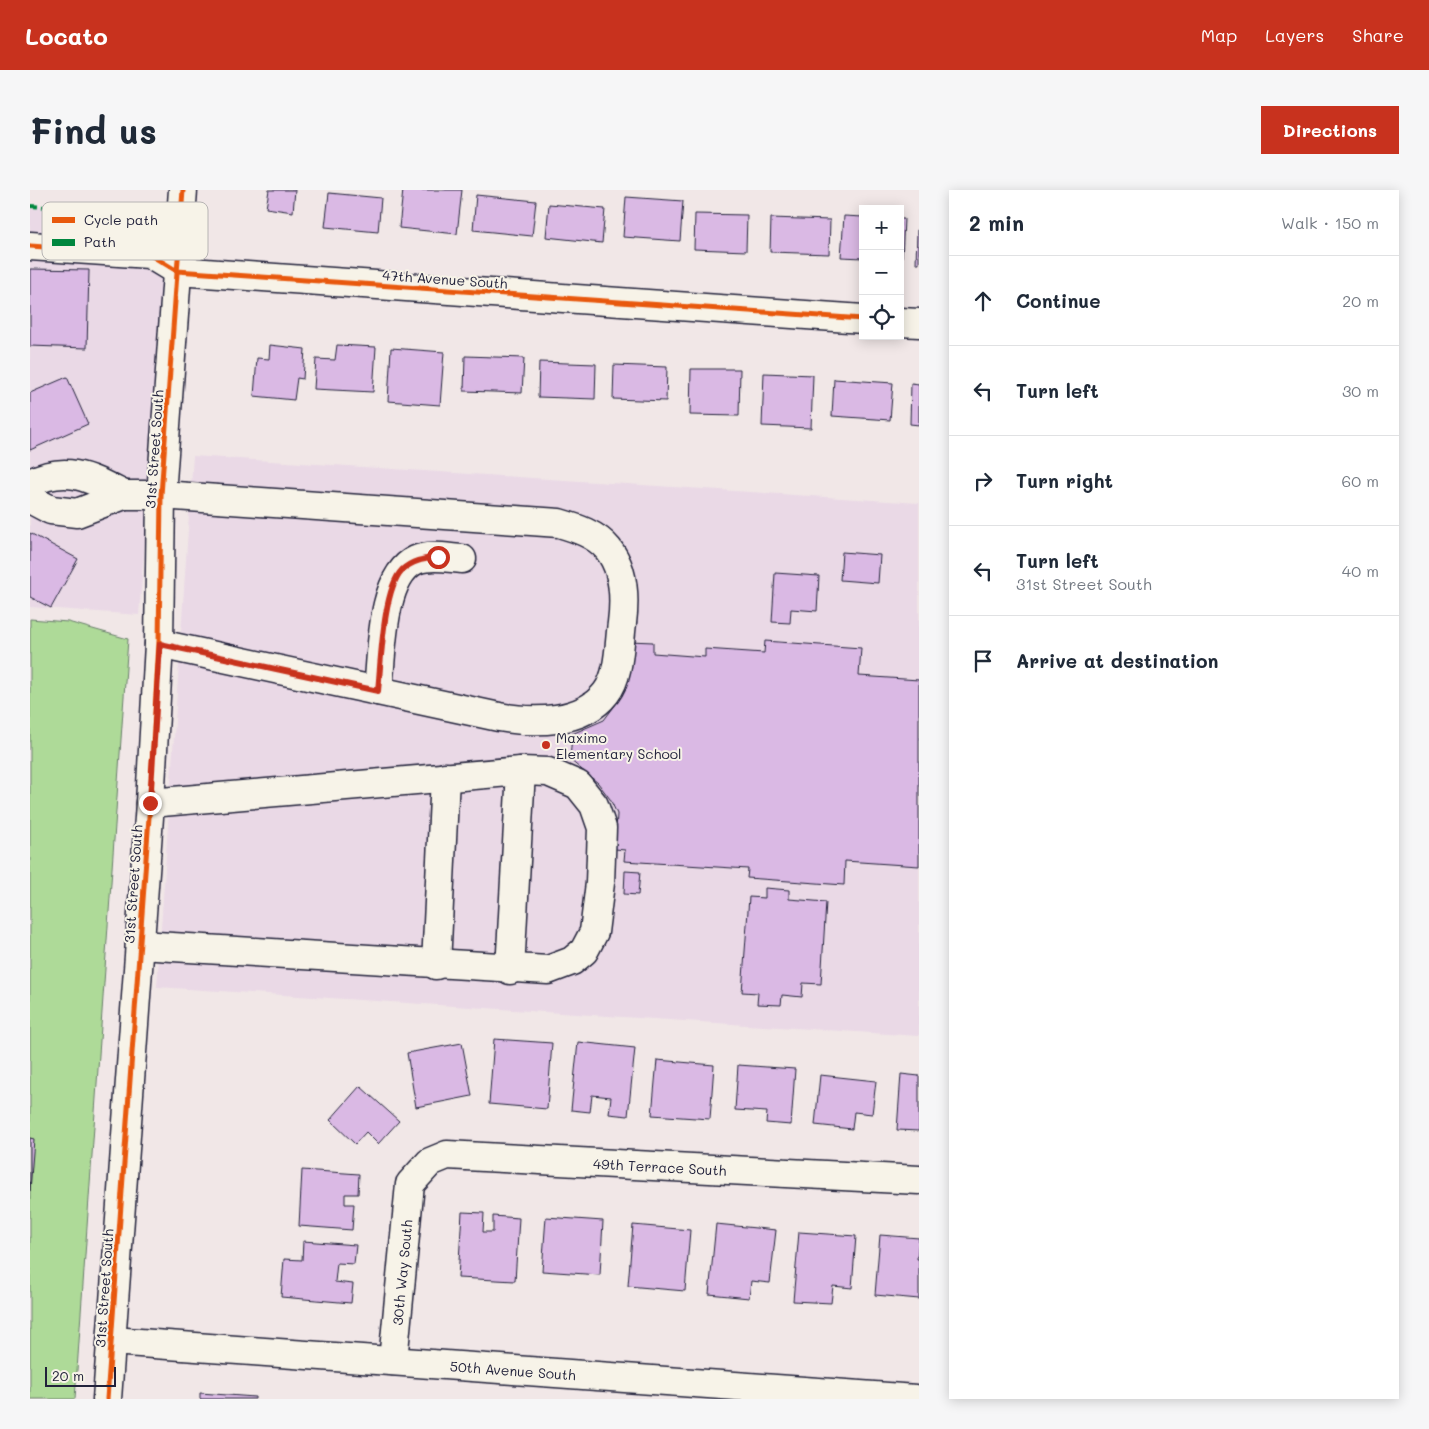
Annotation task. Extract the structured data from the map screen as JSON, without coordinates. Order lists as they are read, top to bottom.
{
  "streets": {
    "street": [
      "47th Avenue South",
      "31st Street South",
      "49th Terrace South",
      "30th Way South",
      "50th Avenue South"
    ]
  },
  "crossings": [
    ["47th Avenue South", "31st Street South"],
    ["31st Street South", "50th Avenue South"],
    ["49th Terrace South", "30th Way South"],
    ["30th Way South", "50th Avenue South"]
  ],
  "places": ["Maximo Elementary School"],
  "legend": ["Cycle path", "Path"],
  "scale_bar": "20 m",
  "page": {
    "header": "Locato",
    "nav": ["Map", "Layers", "Share"],
    "buttons": "Directions",
    "title": "Find us",
    "heading": ["2 min", "Walk · 150 m"],
    "map_buttons": ["+", "−"],
    "list": [
      ["Continue", "20 m"],
      ["Turn left", "30 m"],
      ["Turn right", "60 m"],
      ["Turn left", "31st Street South", "40 m"],
      "Arrive at destination"
    ],
    "scale": "20 m"
  }
}
